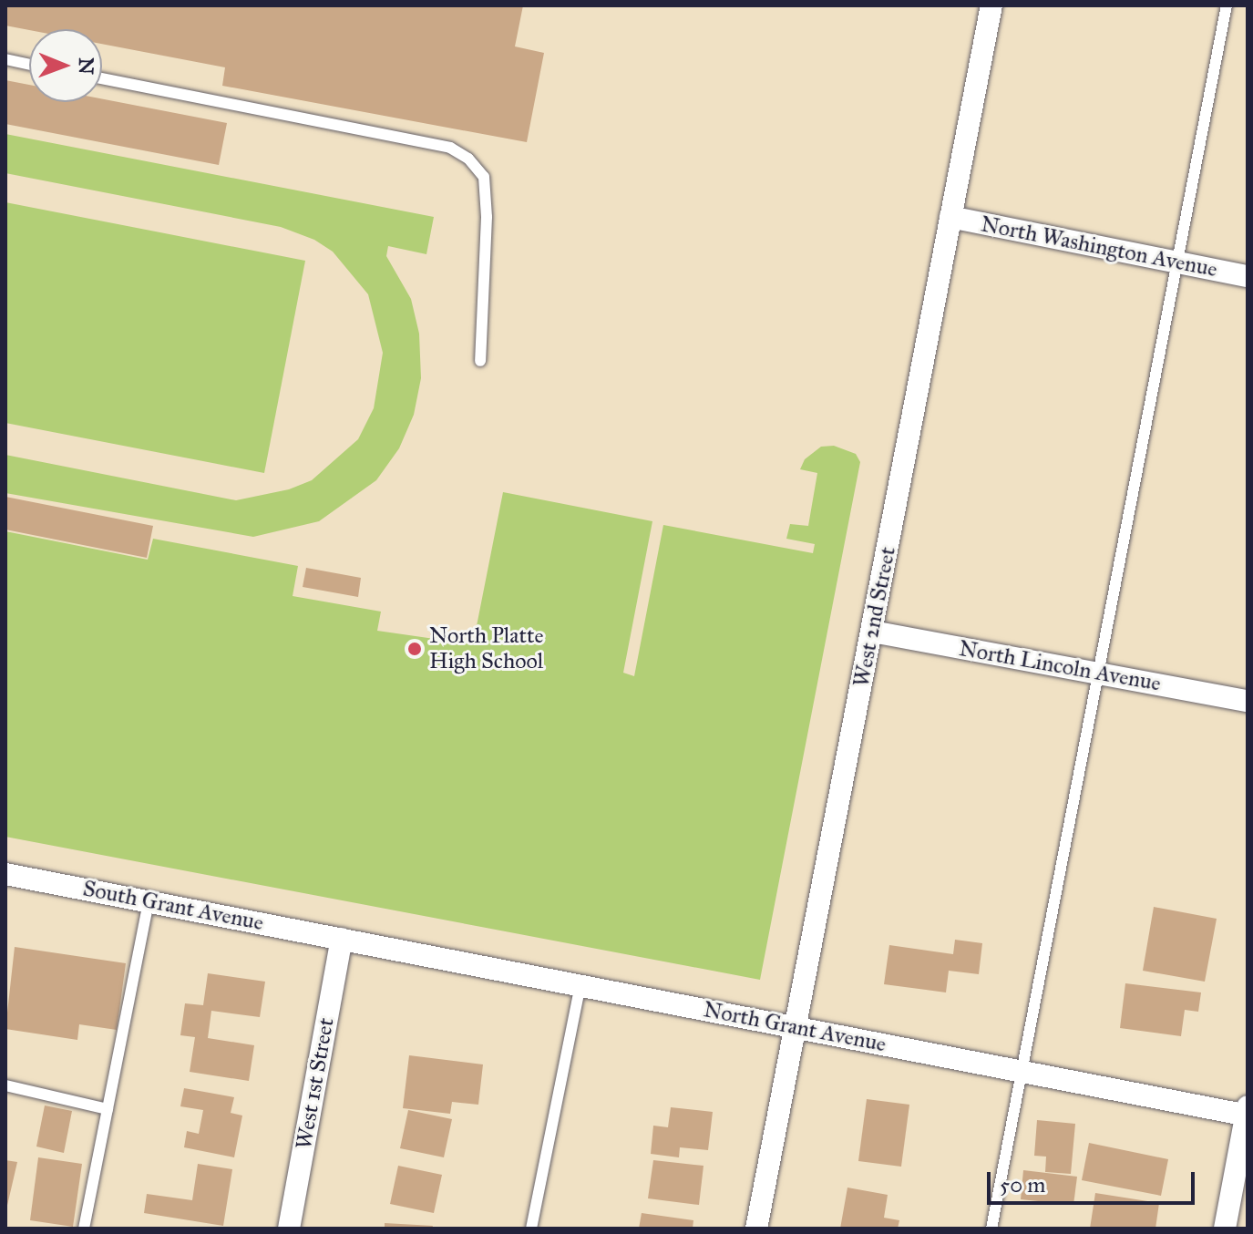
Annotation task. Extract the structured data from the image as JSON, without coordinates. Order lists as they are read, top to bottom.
{
  "streets": {
    "street": [
      "North Washington Avenue",
      "West 2nd Street",
      "North Lincoln Avenue",
      "South Grant Avenue",
      "North Grant Avenue",
      "West 1st Street"
    ]
  },
  "crossings": [
    ["North Washington Avenue", "West 2nd Street"],
    ["West 2nd Street", "North Lincoln Avenue"],
    ["West 2nd Street", "North Grant Avenue"],
    ["South Grant Avenue", "North Grant Avenue"],
    ["South Grant Avenue", "West 1st Street"],
    ["North Grant Avenue", "West 1st Street"]
  ],
  "places": ["North Platte High School"],
  "scale_bar": "50 m",
  "north": "right"
}
